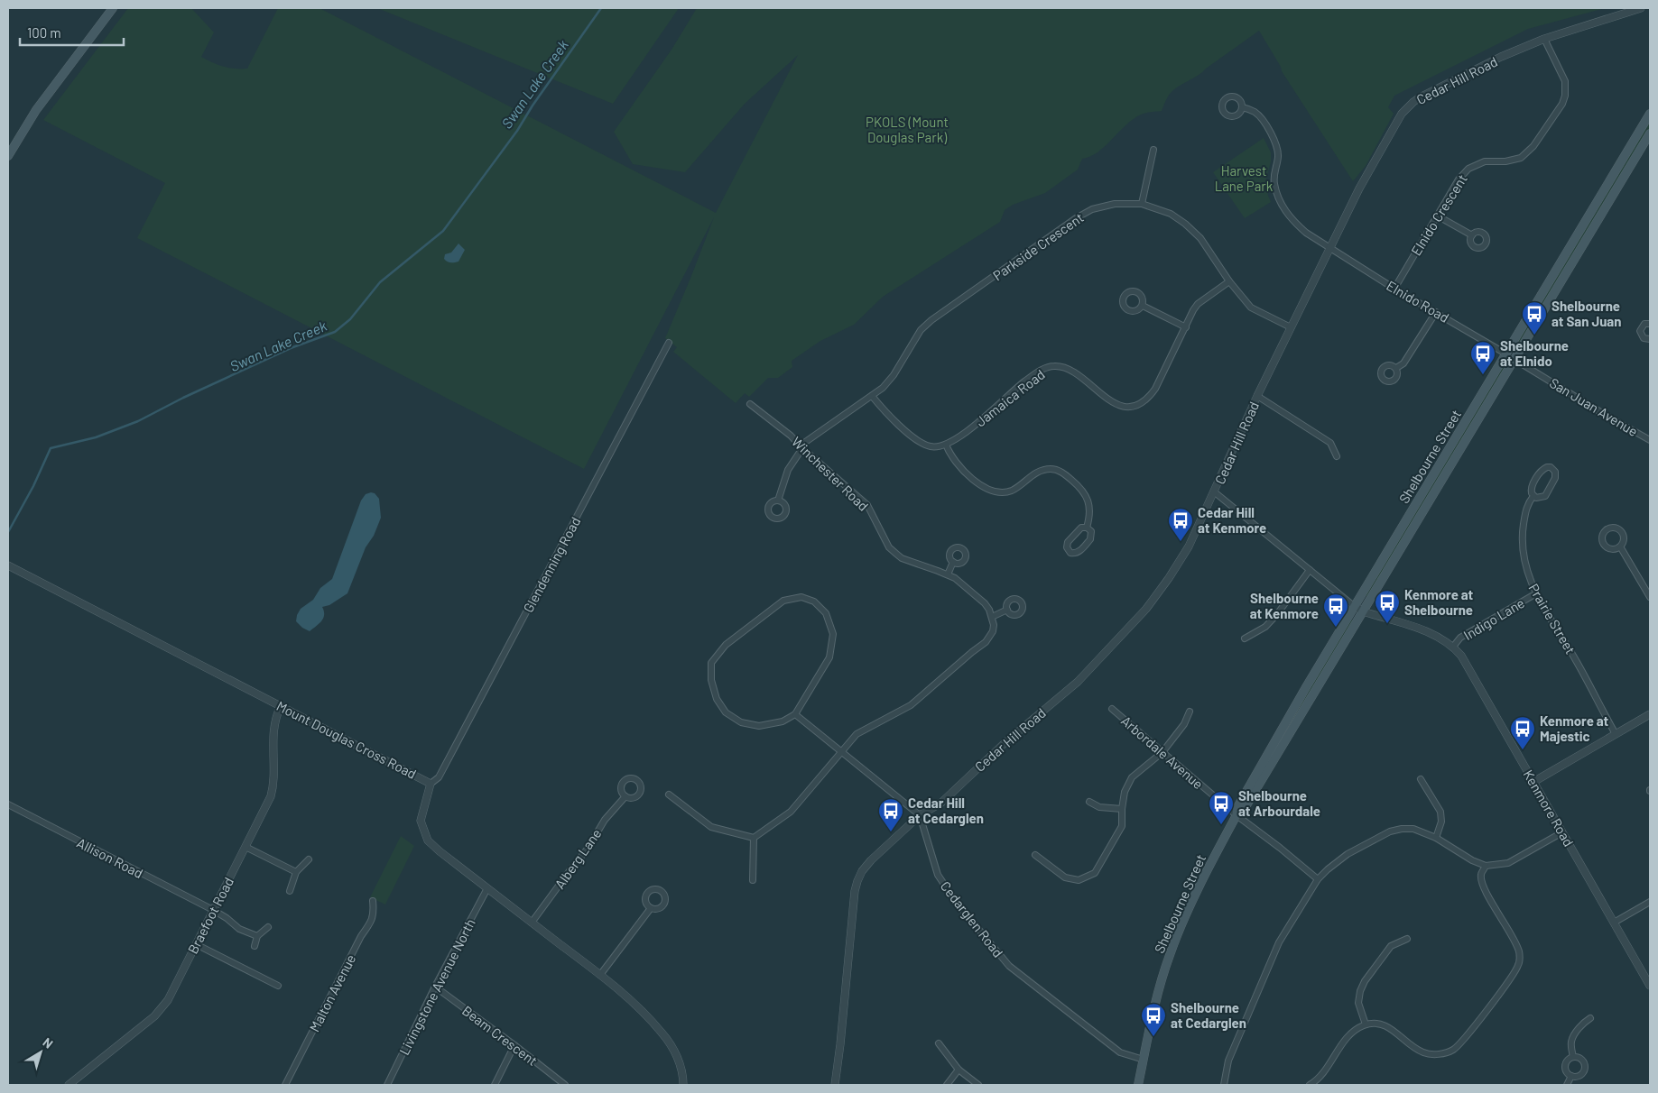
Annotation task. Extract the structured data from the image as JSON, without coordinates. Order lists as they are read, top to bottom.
{
  "streets": {
    "main road": ["Shelbourne Street"],
    "street": [
      "Cedar Hill Road",
      "Elnido Crescent",
      "Parkside Crescent",
      "Elnido Road",
      "Jamaica Road",
      "San Juan Avenue",
      "Winchester Road",
      "Glendenning Road",
      "Indigo Lane",
      "Prairie Street",
      "Mount Douglas Cross Road",
      "Arbordale Avenue",
      "Kenmore Road",
      "Allison Road",
      "Alberg Lane",
      "Braefoot Road",
      "Cedarglen Road",
      "Livingstone Avenue North",
      "Malton Avenue",
      "Beam Crescent"
    ]
  },
  "crossings": [
    ["Cedar Hill Road", "Elnido Crescent"],
    ["Cedar Hill Road", "Parkside Crescent"],
    ["Cedar Hill Road", "Elnido Road"],
    ["Cedar Hill Road", "Kenmore Road"],
    ["Cedar Hill Road", "Cedarglen Road"],
    ["Elnido Crescent", "Elnido Road"],
    ["Parkside Crescent", "Jamaica Road"],
    ["Parkside Crescent", "Winchester Road"],
    ["Elnido Road", "Shelbourne Street"],
    ["San Juan Avenue", "Shelbourne Street"],
    ["Shelbourne Street", "Arbordale Avenue"],
    ["Shelbourne Street", "Kenmore Road"],
    ["Shelbourne Street", "Cedarglen Road"],
    ["Glendenning Road", "Mount Douglas Cross Road"],
    ["Indigo Lane", "Prairie Street"],
    ["Indigo Lane", "Kenmore Road"],
    ["Mount Douglas Cross Road", "Alberg Lane"],
    ["Mount Douglas Cross Road", "Braefoot Road"],
    ["Mount Douglas Cross Road", "Livingstone Avenue North"],
    ["Allison Road", "Braefoot Road"],
    ["Livingstone Avenue North", "Beam Crescent"]
  ],
  "water": ["Swan Lake Creek"],
  "parks": ["PKOLS (Mount Douglas Park)", "Harvest Lane Park"],
  "places": {
    "bus stop": [
      "Shelbourne at San Juan",
      "Shelbourne at Elnido",
      "Cedar Hill at Kenmore",
      "Kenmore at Shelbourne",
      "Shelbourne at Kenmore",
      "Kenmore at Majestic",
      "Shelbourne at Arbourdale",
      "Cedar Hill at Cedarglen",
      "Shelbourne at Cedarglen"
    ]
  },
  "scale_bar": "100 m",
  "north": "top right"
}
